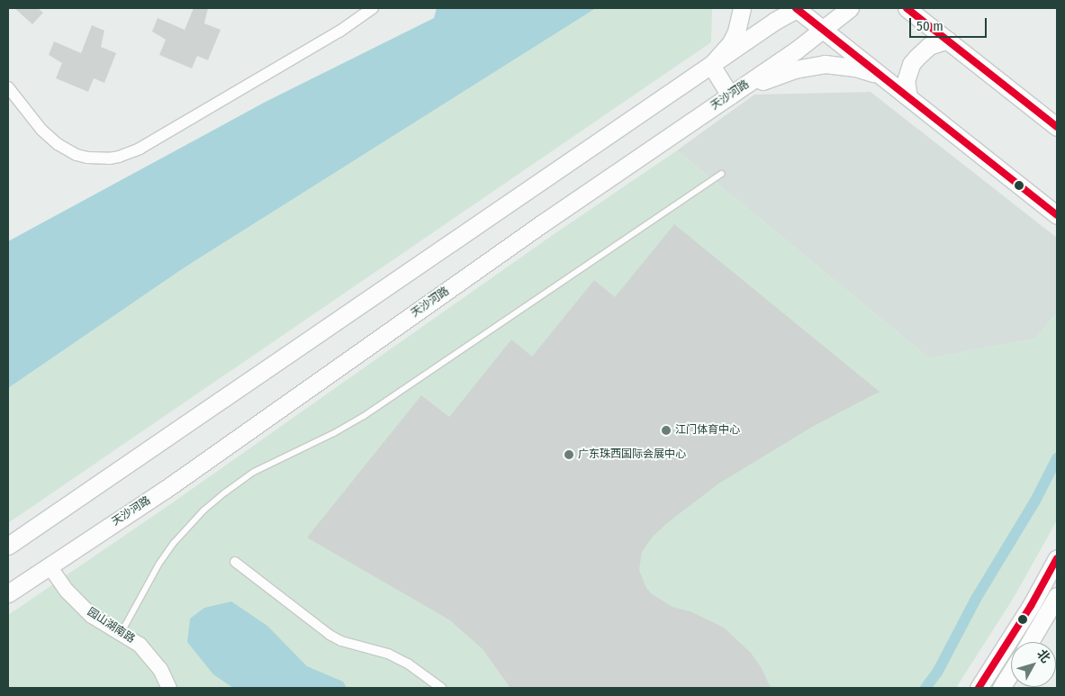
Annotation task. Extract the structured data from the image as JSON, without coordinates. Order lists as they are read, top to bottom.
{
  "streets": {
    "main road": ["天沙河路"],
    "street": ["园山湖南路"]
  },
  "crossings": [
    ["天沙河路", "园山湖南路"]
  ],
  "places": ["江门体育中心", "广东珠西国际会展中心"],
  "scale_bar": "50 m",
  "north": "top right"
}
